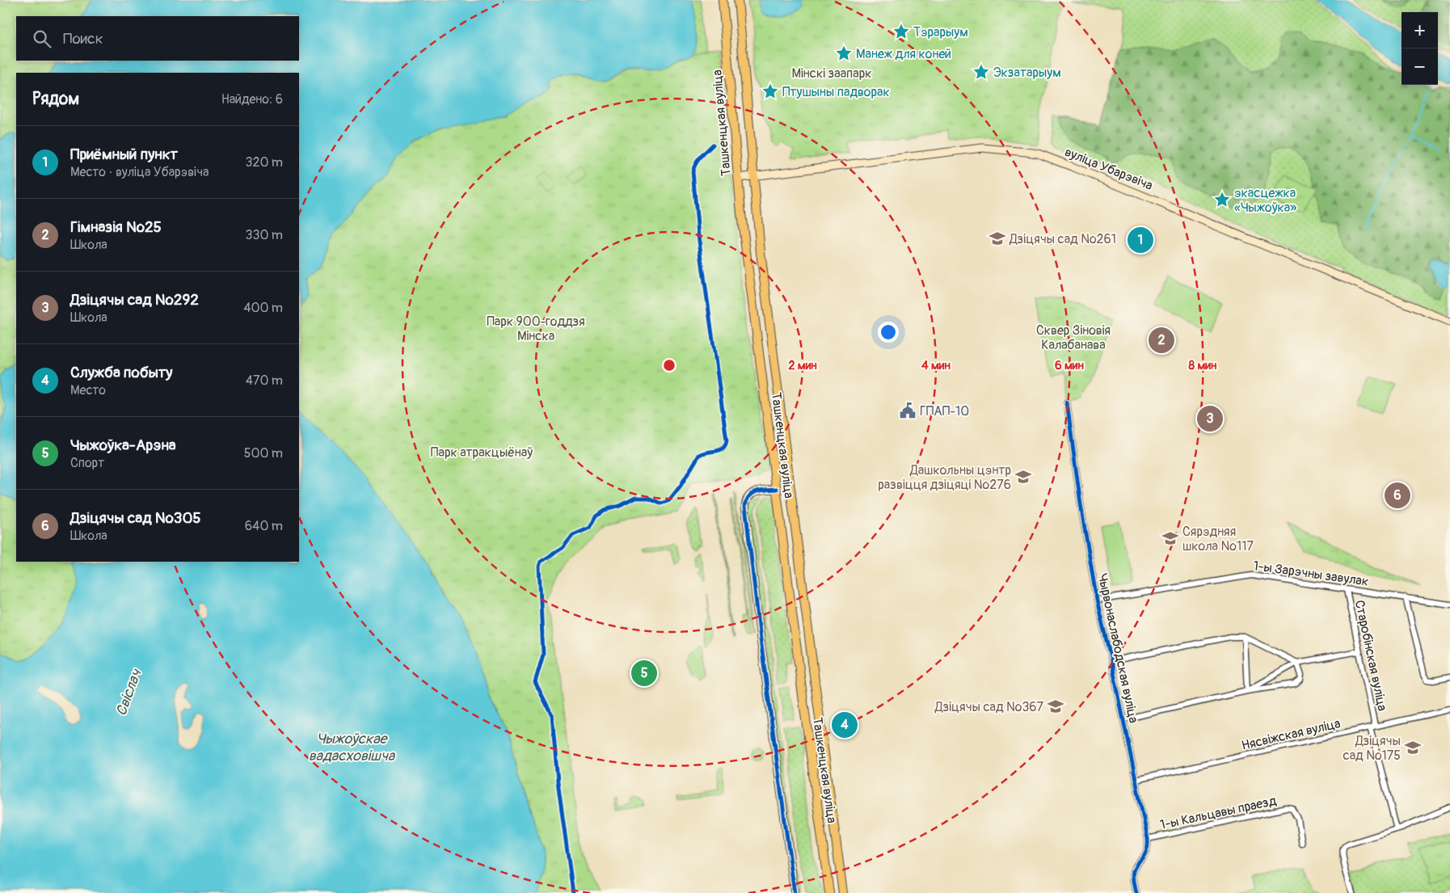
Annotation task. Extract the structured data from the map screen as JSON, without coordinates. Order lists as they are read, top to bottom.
{
  "streets": {
    "main road": ["Ташкенцкая вуліца", "вуліца Убарэвіча"],
    "street": [
      "1-ы Зарэчны завулак",
      "Чырвонаслабодская вуліца",
      "Старобінская вуліца",
      "Нясвіжская вуліца",
      "1-ы Кальцавы праезд"
    ]
  },
  "crossings": [
    ["Ташкенцкая вуліца", "вуліца Убарэвіча"],
    ["1-ы Зарэчны завулак", "Чырвонаслабодская вуліца"],
    ["1-ы Зарэчны завулак", "Старобінская вуліца"],
    ["Чырвонаслабодская вуліца", "Нясвіжская вуліца"],
    ["Чырвонаслабодская вуліца", "1-ы Кальцавы праезд"],
    ["Старобінская вуліца", "Нясвіжская вуліца"]
  ],
  "water": ["Свіслач", "Чыжоўскае вадасховішча"],
  "parks": [
    "Мінскі заапарк",
    "Парк 900-годдзя Мінска",
    "Сквер Зіновія Калабанава",
    "Парк атракцыёнаў"
  ],
  "places": {
    "place": [
      "Тэрарыум",
      "Манеж для коней",
      "Экзатарыум",
      "Птушыны падворак",
      "экасцежка «Чыжоўка»"
    ],
    "school or university": [
      "Дзіцячы сад №261",
      "Дашкольны цэнтр развіцця дзіцяці №276",
      "Сярэдняя школа №117",
      "Дзіцячы сад №367",
      "Дзіцячы сад №175"
    ],
    "public building": ["ГПАП-10"]
  },
  "page": {
    "map_buttons": ["+", "−"],
    "search": "Поиск",
    "heading": ["Рядом", "Найдено: 6"],
    "list": [
      {
        "mark": "1",
        "name": "Приёмный пункт",
        "note": "Место · вуліца Убарэвіча",
        "value": "320 m"
      },
      {
        "mark": "2",
        "name": "Гімназія №25",
        "note": "Школа",
        "value": "330 m"
      },
      {
        "mark": "3",
        "name": "Дзіцячы сад №292",
        "note": "Школа",
        "value": "400 m"
      },
      {
        "mark": "4",
        "name": "Служба побыту",
        "note": "Место",
        "value": "470 m"
      },
      {
        "mark": "5",
        "name": "Чыжоўка-Арэна",
        "note": "Спорт",
        "value": "500 m"
      },
      {
        "mark": "6",
        "name": "Дзіцячы сад №305",
        "note": "Школа",
        "value": "640 m"
      }
    ],
    "pins": [
      "1",
      "2",
      "3",
      "6",
      "5",
      "4"
    ]
  },
  "rings": [
    "2 мин",
    "4 мин",
    "6 мин",
    "8 мин"
  ]
}
